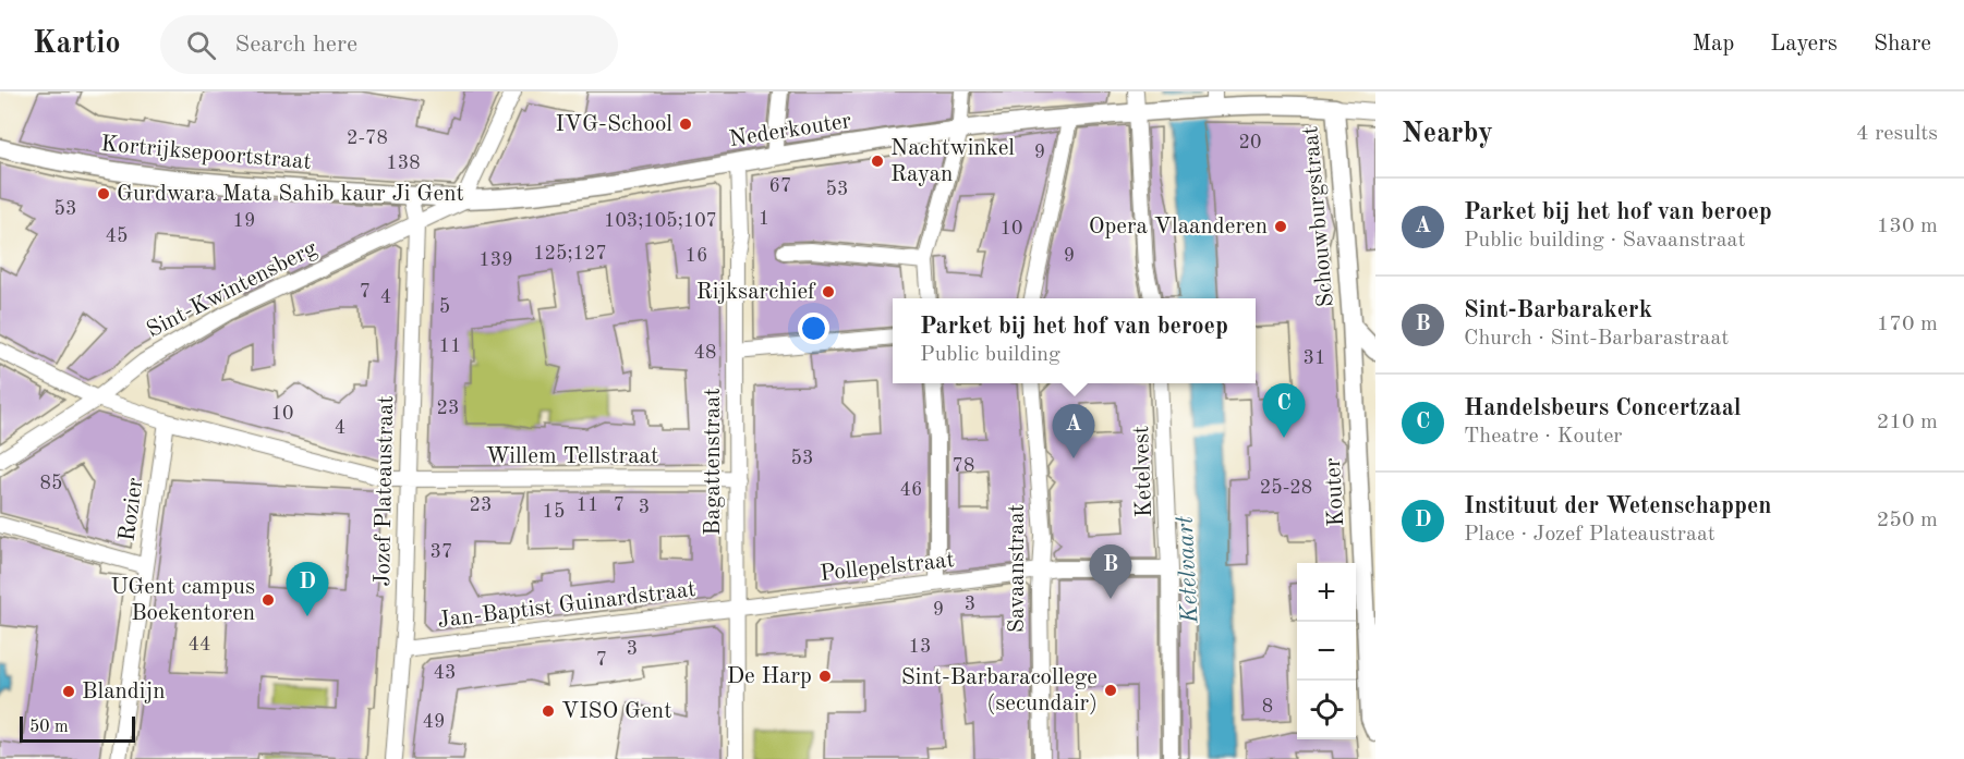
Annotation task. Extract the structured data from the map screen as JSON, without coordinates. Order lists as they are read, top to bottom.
{
  "streets": {
    "street": [
      "Nederkouter",
      "Kortrijksepoortstraat",
      "Schouwburgstraat",
      "Sint-Kwintensberg",
      "Willem Tellstraat",
      "Bagattenstraat",
      "Ketelvest",
      "Jozef Plateaustraat",
      "Kouter",
      "Rozier",
      "Pollepelstraat",
      "Savaanstraat",
      "Jan-Baptist Guinardstraat"
    ]
  },
  "crossings": [
    ["Nederkouter", "Kortrijksepoortstraat"],
    ["Nederkouter", "Schouwburgstraat"],
    ["Nederkouter", "Sint-Kwintensberg"],
    ["Nederkouter", "Bagattenstraat"],
    ["Kortrijksepoortstraat", "Sint-Kwintensberg"],
    ["Schouwburgstraat", "Kouter"],
    ["Sint-Kwintensberg", "Willem Tellstraat"],
    ["Sint-Kwintensberg", "Jozef Plateaustraat"],
    ["Willem Tellstraat", "Bagattenstraat"],
    ["Willem Tellstraat", "Jozef Plateaustraat"],
    ["Willem Tellstraat", "Rozier"],
    ["Bagattenstraat", "Pollepelstraat"],
    ["Bagattenstraat", "Jan-Baptist Guinardstraat"],
    ["Ketelvest", "Pollepelstraat"],
    ["Jozef Plateaustraat", "Jan-Baptist Guinardstraat"],
    ["Pollepelstraat", "Savaanstraat"],
    ["Pollepelstraat", "Jan-Baptist Guinardstraat"]
  ],
  "water": ["Ketelvaart"],
  "places": [
    "IVG-School",
    "Nachtwinkel Rayan",
    "Gurdwara Mata Sahib kaur Ji Gent",
    "Opera Vlaanderen",
    "Rijksarchief",
    "UGent campus Boekentoren",
    "De Harp",
    "Sint-Barbaracollege (secundair)",
    "Blandijn",
    "VISO Gent"
  ],
  "house_numbers": [
    "2-78",
    "20",
    "9",
    "138",
    "67",
    "53",
    "53",
    "1",
    "19",
    "103;105;107",
    "10",
    "45",
    "125;127",
    "16",
    "9",
    "139",
    "7",
    "4",
    "5",
    "11",
    "48",
    "31",
    "23",
    "10",
    "4",
    "53",
    "78",
    "85",
    "25-28",
    "46",
    "23",
    "11",
    "7",
    "3",
    "15",
    "37",
    "3",
    "9",
    "44",
    "13",
    "3",
    "7",
    "43",
    "8",
    "49"
  ],
  "scale_bar": "50 m",
  "page": {
    "header": "Kartio",
    "search": "Search here",
    "nav": ["Map", "Layers", "Share"],
    "heading": ["Nearby", "4 results"],
    "list": [
      {
        "mark": "A",
        "name": "Parket bij het hof van beroep",
        "note": "Public building · Savaanstraat",
        "value": "130 m"
      },
      {
        "mark": "B",
        "name": "Sint-Barbarakerk",
        "note": "Church · Sint-Barbarastraat",
        "value": "170 m"
      },
      {
        "mark": "C",
        "name": "Handelsbeurs Concertzaal",
        "note": "Theatre · Kouter",
        "value": "210 m"
      },
      {
        "mark": "D",
        "name": "Instituut der Wetenschappen",
        "note": "Place · Jozef Plateaustraat",
        "value": "250 m"
      }
    ],
    "popup": ["Parket bij het hof van beroep", "Public building"],
    "pins": [
      "C",
      "A",
      "B",
      "D"
    ],
    "map_buttons": ["+", "−"],
    "scale": "50 m"
  }
}
